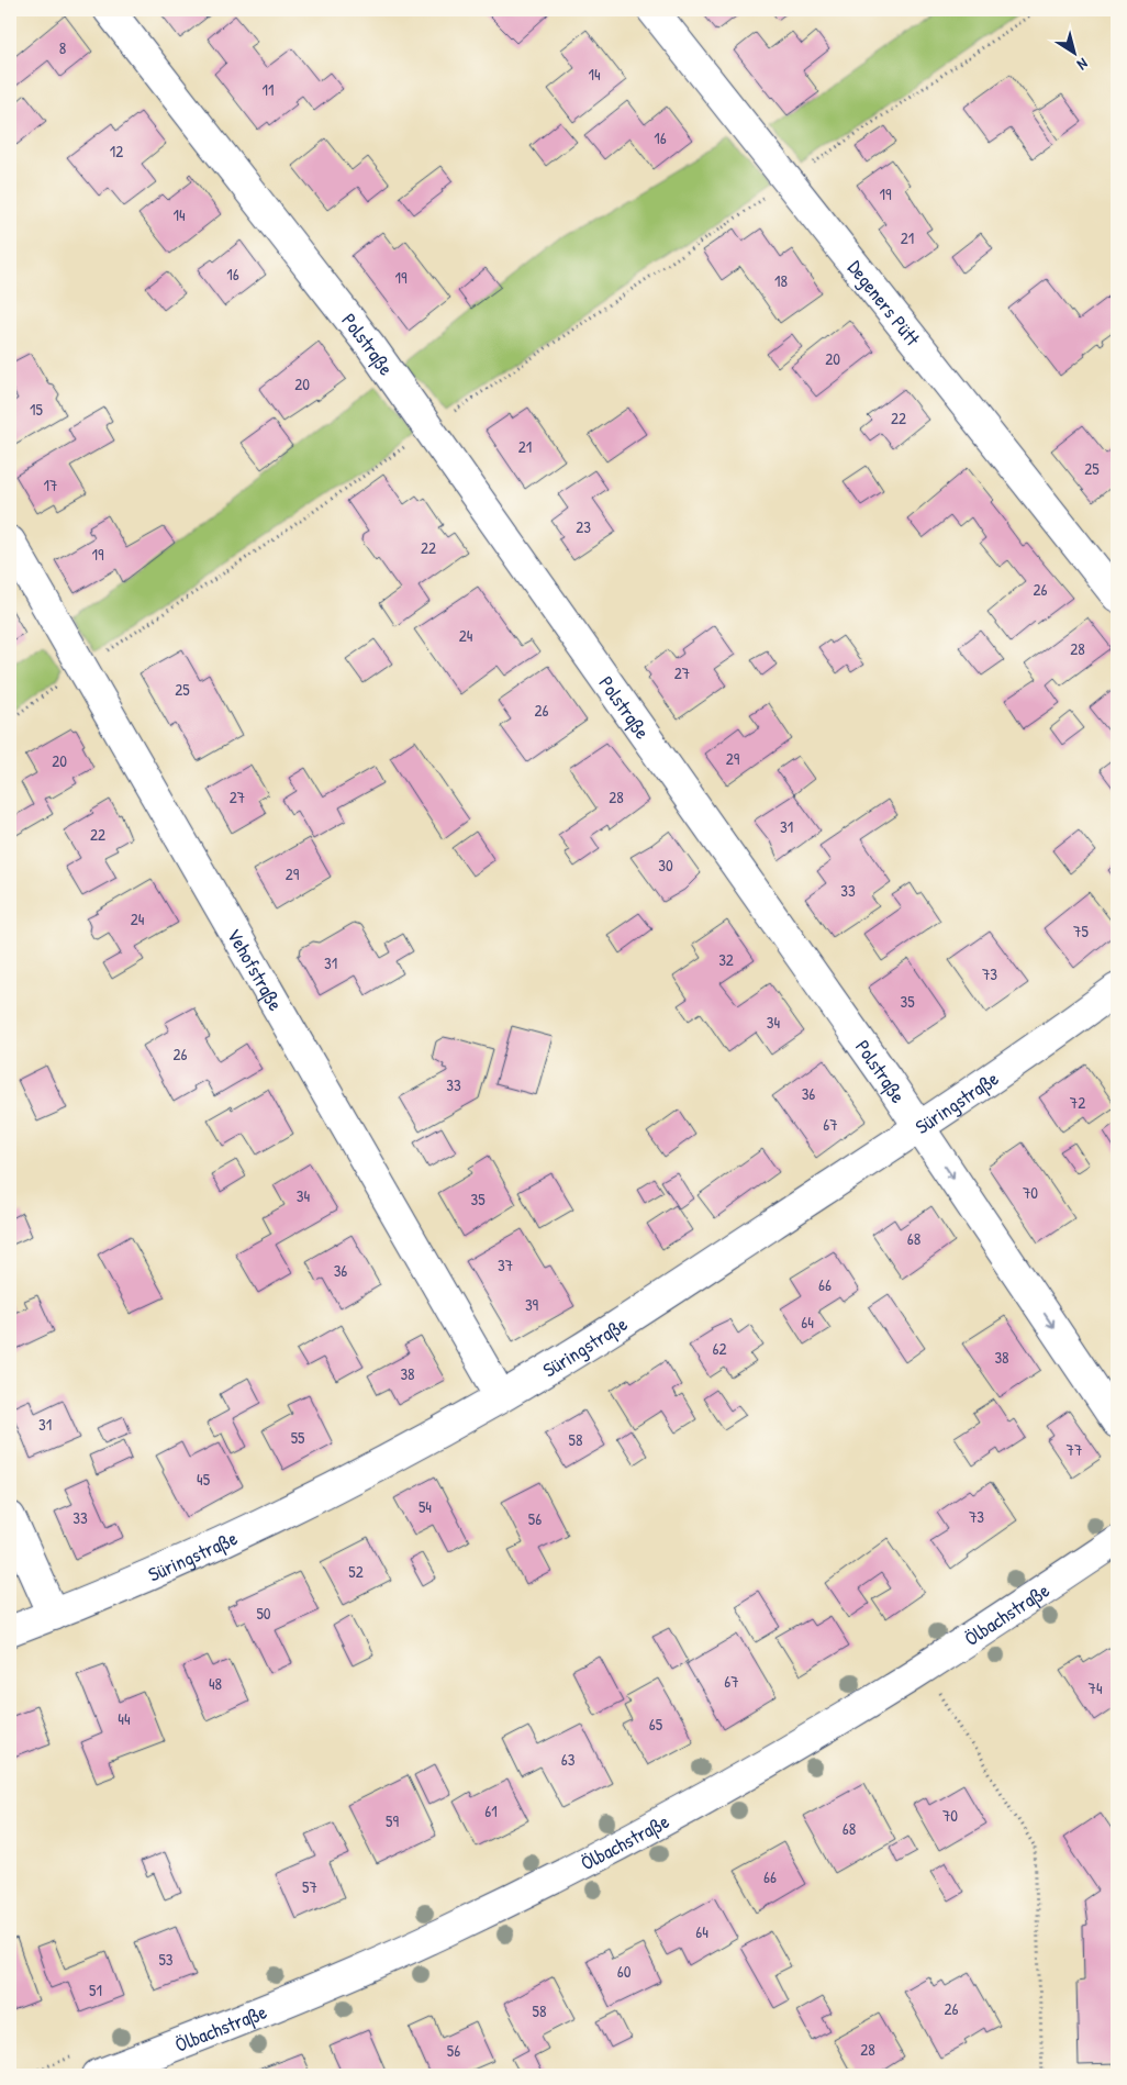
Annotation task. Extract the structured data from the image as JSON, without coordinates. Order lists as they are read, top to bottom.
{
  "streets": {
    "street": [
      "Degeners Pütt",
      "Polstraße",
      "Vehofstraße",
      "Süringstraße",
      "Ölbachstraße"
    ]
  },
  "crossings": [
    ["Polstraße", "Süringstraße"],
    ["Vehofstraße", "Süringstraße"]
  ],
  "house_numbers": [
    "8",
    "14",
    "11",
    "16",
    "12",
    "19",
    "14",
    "21",
    "16",
    "19",
    "18",
    "20",
    "20",
    "15",
    "22",
    "21",
    "25",
    "17",
    "23",
    "22",
    "19",
    "26",
    "24",
    "28",
    "27",
    "25",
    "26",
    "29",
    "20",
    "27",
    "28",
    "31",
    "22",
    "30",
    "29",
    "33",
    "24",
    "75",
    "32",
    "31",
    "73",
    "35",
    "34",
    "26",
    "33",
    "36",
    "72",
    "67",
    "70",
    "34",
    "35",
    "68",
    "37",
    "36",
    "66",
    "39",
    "64",
    "62",
    "38",
    "38",
    "31",
    "55",
    "58",
    "77",
    "45",
    "54",
    "73",
    "33",
    "56",
    "52",
    "50",
    "67",
    "48",
    "74",
    "44",
    "65",
    "63",
    "61",
    "70",
    "59",
    "68",
    "66",
    "57",
    "64",
    "53",
    "60",
    "51",
    "26",
    "58",
    "28",
    "56"
  ],
  "north": "bottom right"
}
